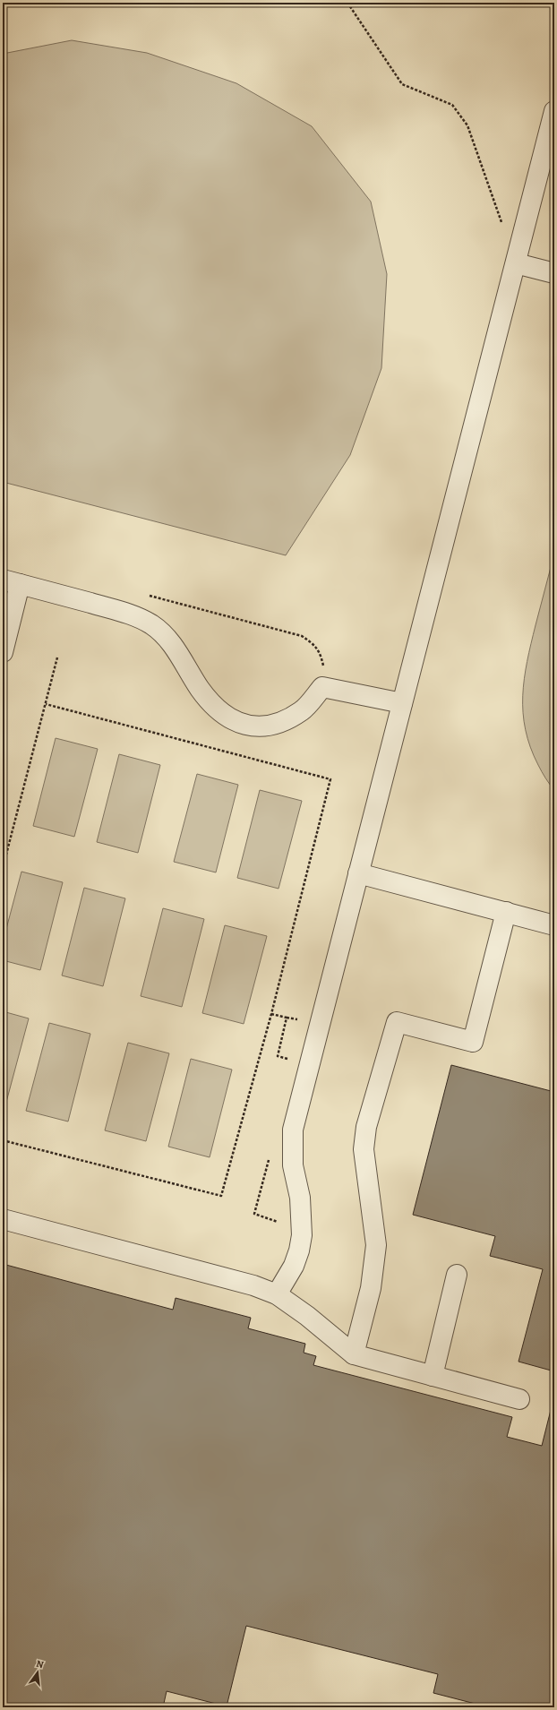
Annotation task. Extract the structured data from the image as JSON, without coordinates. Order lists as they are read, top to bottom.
{
  "north": "top"
}
